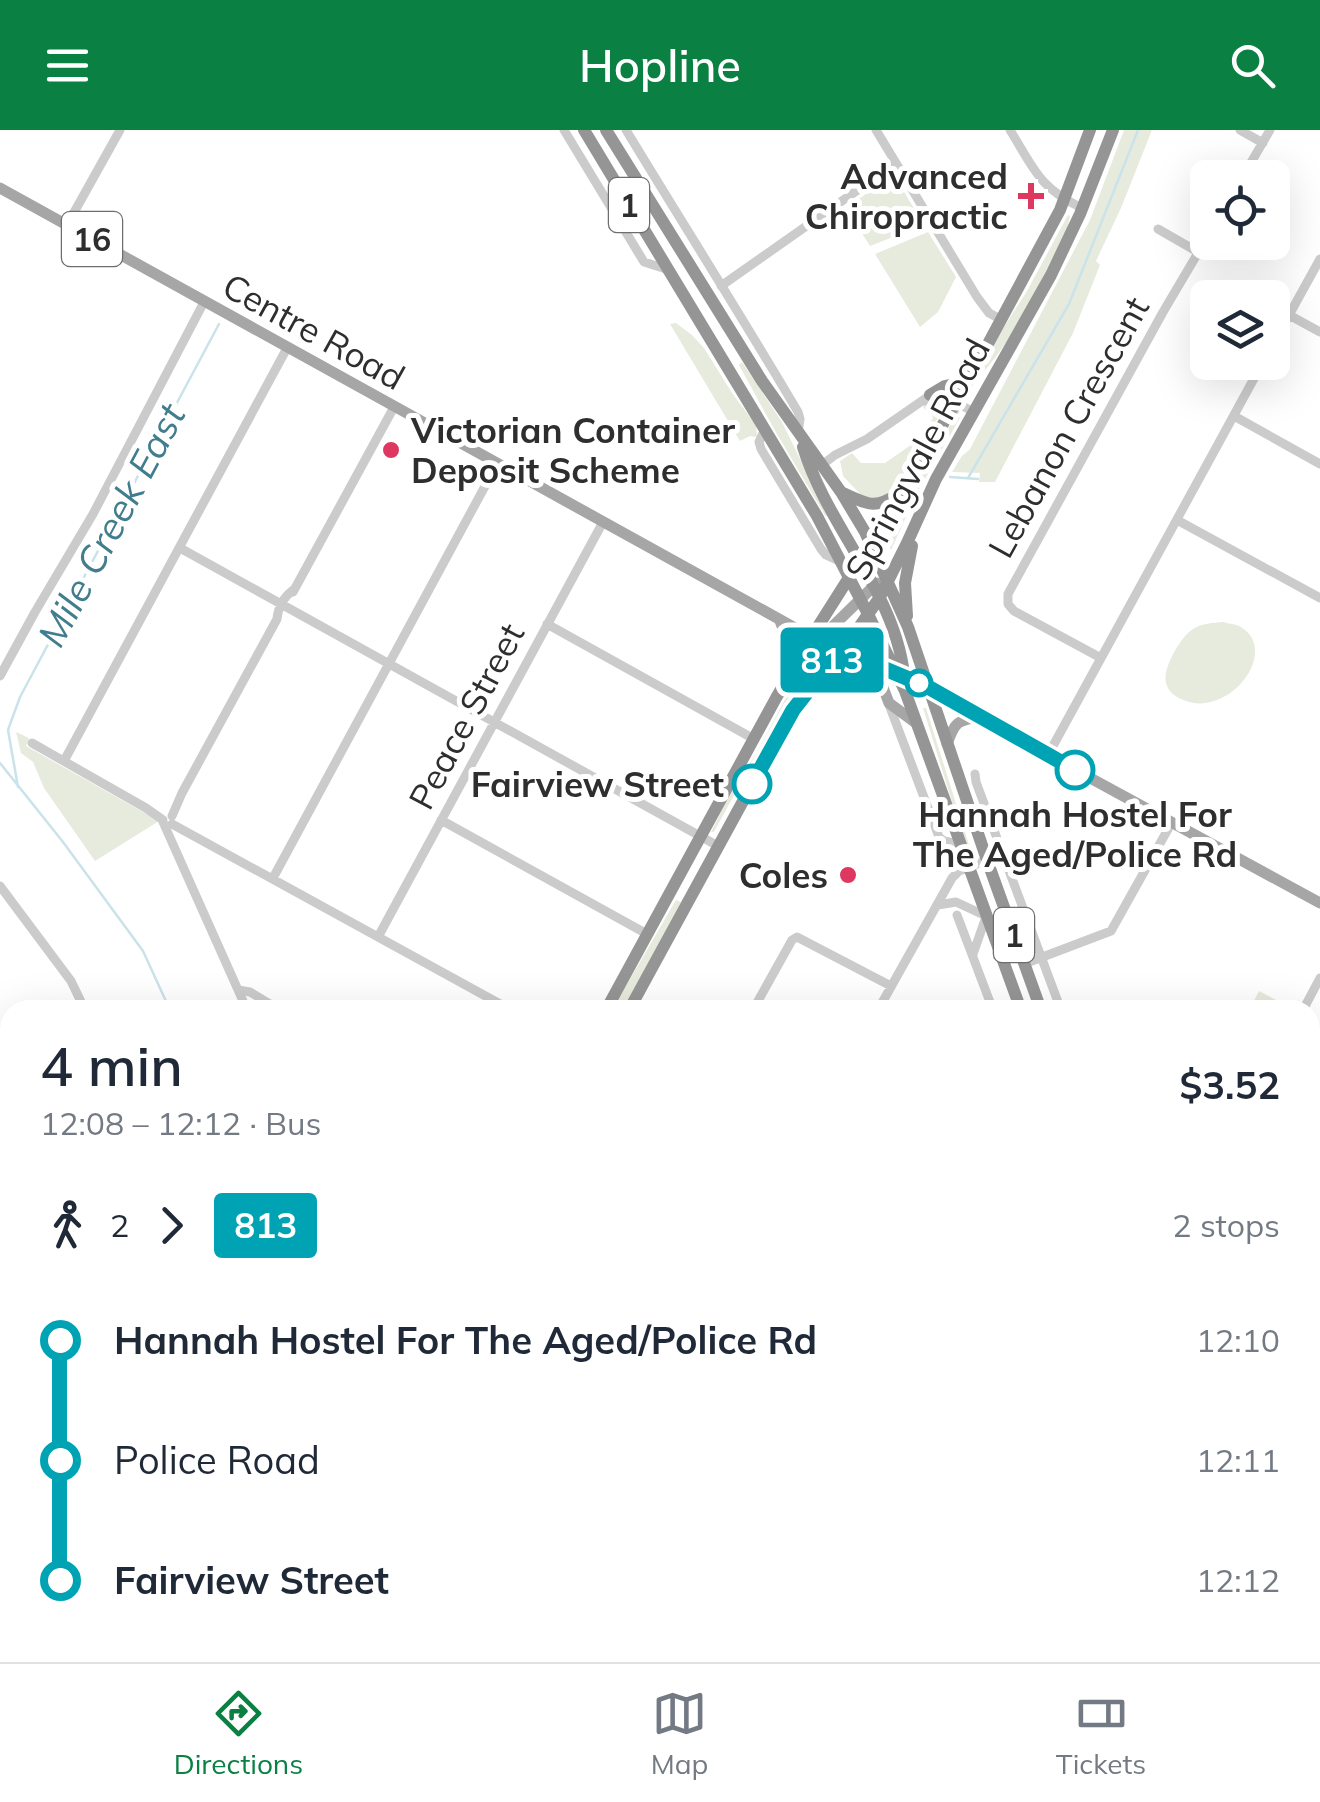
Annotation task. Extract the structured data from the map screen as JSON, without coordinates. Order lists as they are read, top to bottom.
{
  "streets": {
    "highway": ["1", "Springvale Road"],
    "main road": ["16", "Centre Road"],
    "street": ["Lebanon Crescent", "Peace Street"]
  },
  "crossings": [
    ["1", "16"],
    ["1", "Centre Road"],
    ["1", "Springvale Road"],
    ["16", "Centre Road"],
    ["Centre Road", "Springvale Road"],
    ["Centre Road", "Peace Street"]
  ],
  "water": ["Mile Creek East"],
  "places": {
    "health": ["Advanced Chiropractic"],
    "other": [
      "Victorian Container Deposit Scheme",
      "Hannah Hostel For The Aged/Police Rd",
      "Fairview Street",
      "Coles"
    ]
  },
  "lines": ["bus line 813"],
  "page": {
    "header": "Hopline",
    "on_map": "813",
    "heading": ["4 min", "12:08 – 12:12 · Bus", "$3.52"],
    "legs": ["2", "813", "2 stops"],
    "list": [
      {
        "name": "Hannah Hostel For The Aged/Police Rd",
        "value": "12:10"
      },
      {
        "name": "Police Road",
        "value": "12:11"
      },
      {
        "name": "Fairview Street",
        "value": "12:12"
      }
    ],
    "tabs": ["Directions", "Map", "Tickets"]
  }
}
